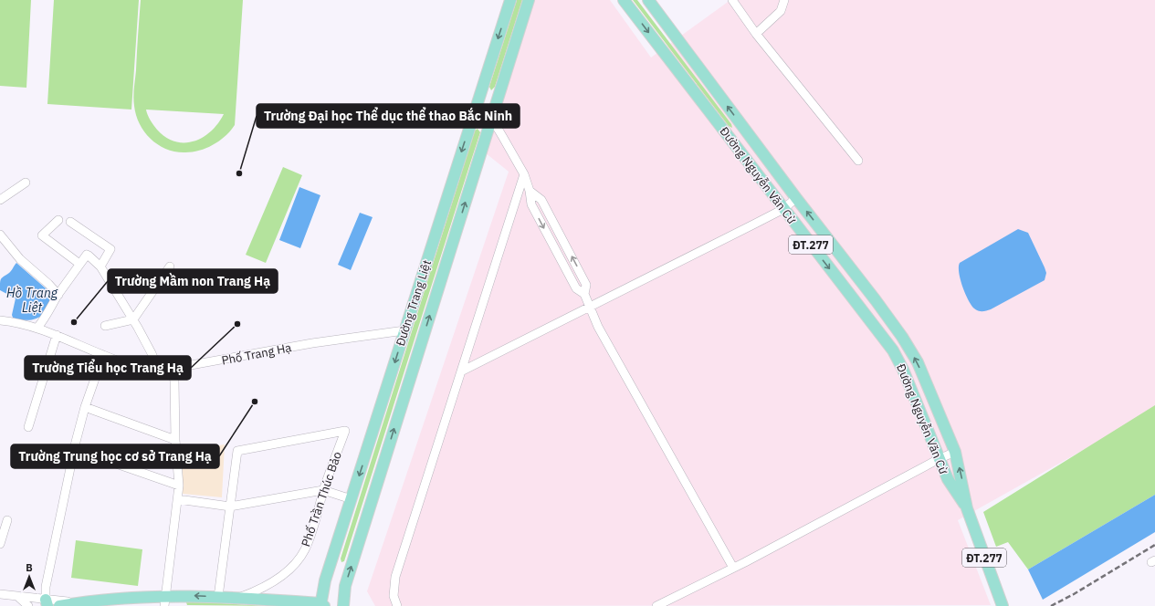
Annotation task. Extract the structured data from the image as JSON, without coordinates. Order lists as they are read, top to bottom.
{
  "streets": {
    "main road": ["Đường Nguyễn Văn Cừ", "ĐT.277", "Đường Trang Liệt"],
    "street": ["Phố Trang Hạ", "Phố Trần Thúc Bảo"]
  },
  "crossings": [
    ["Đường Trang Liệt", "Phố Trang Hạ"]
  ],
  "water": ["Hồ Trang Liệt"],
  "places": [
    "Trường Đại học Thể dục thể thao Bắc Ninh",
    "Trường Mầm non Trang Hạ",
    "Trường Tiểu học Trang Hạ",
    "Trường Trung học cơ sở Trang Hạ"
  ],
  "north": "top"
}
